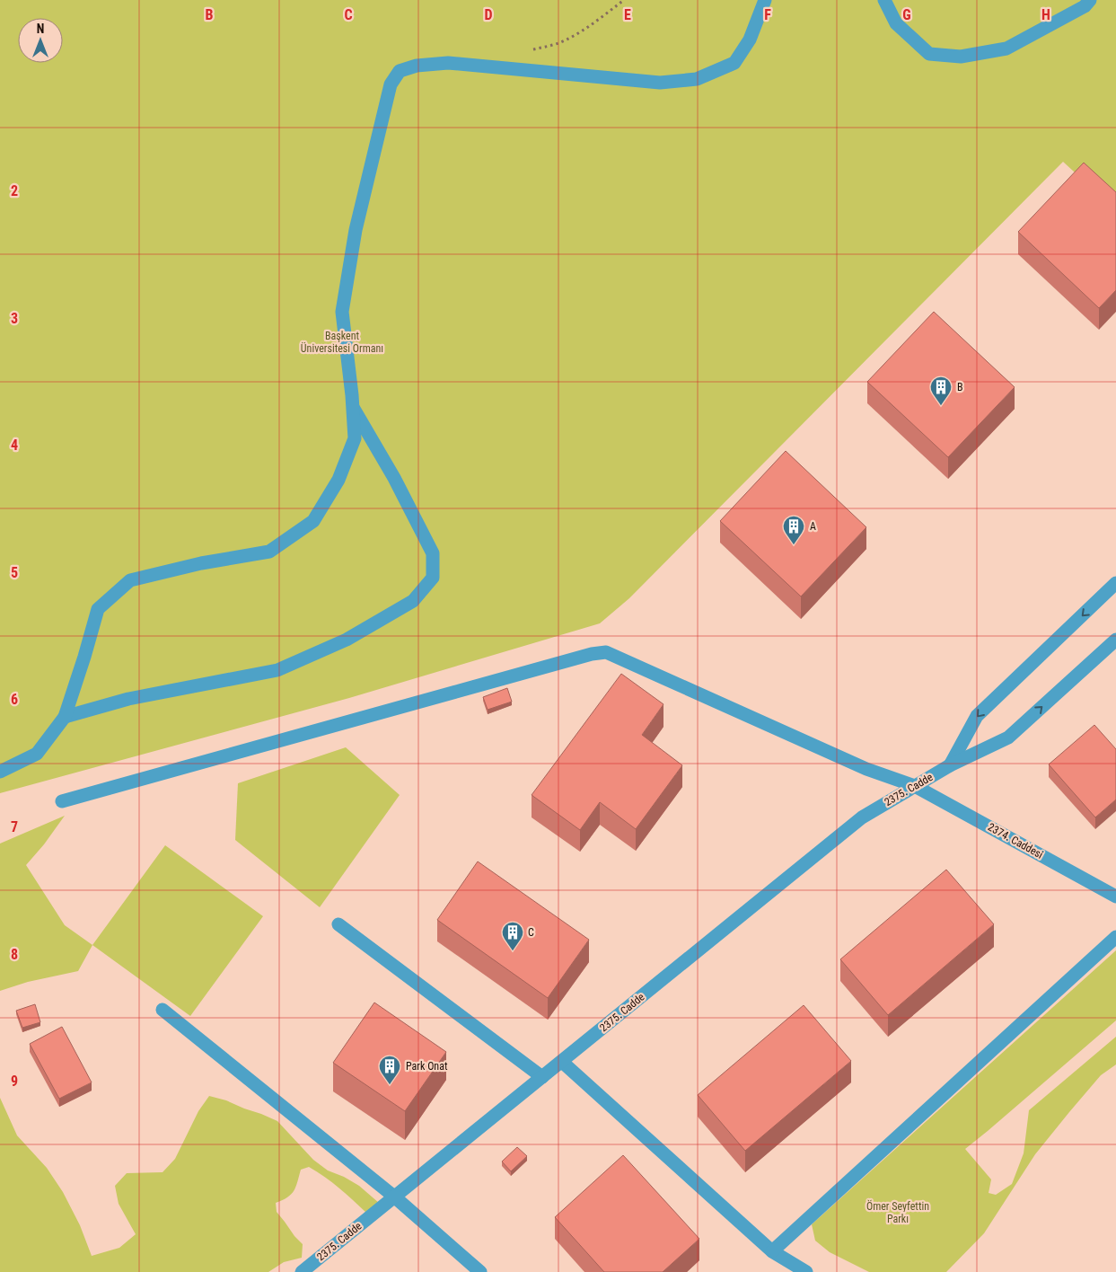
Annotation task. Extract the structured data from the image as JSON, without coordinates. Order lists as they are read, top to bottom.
{
  "streets": {
    "street": ["2375. Cadde", "2374. Caddesi"]
  },
  "crossings": [
    ["2375. Cadde", "2374. Caddesi"]
  ],
  "parks": ["Başkent Üniversitesi Ormanı", "Ömer Seyfettin Parkı"],
  "places": {
    "building": [
      "B",
      "A",
      "C",
      "Park Onat"
    ]
  },
  "north": "top",
  "grid": {
    "columns": [
      "B",
      "C",
      "D",
      "E",
      "F",
      "G",
      "H"
    ],
    "rows": [
      "2",
      "3",
      "4",
      "5",
      "6",
      "7",
      "8",
      "9"
    ]
  }
}
